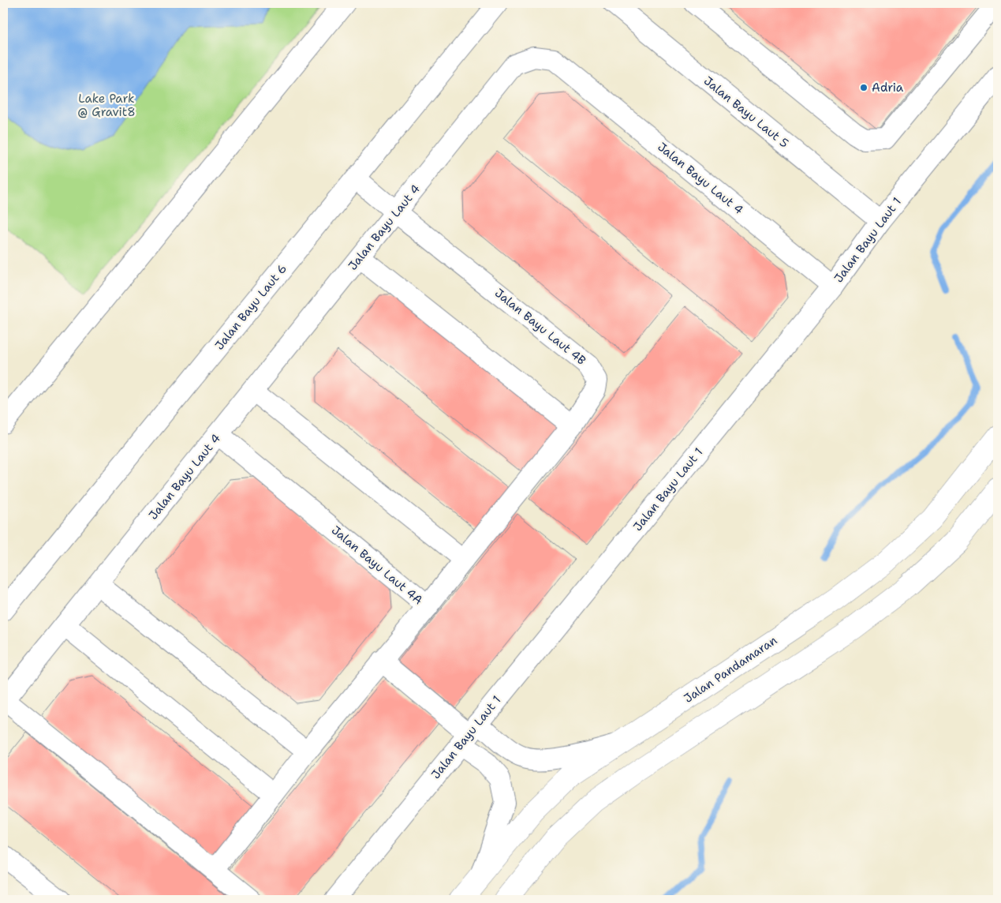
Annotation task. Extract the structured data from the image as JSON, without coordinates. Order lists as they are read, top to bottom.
{
  "streets": {
    "main road": ["Jalan Pandamaran"],
    "street": [
      "Jalan Bayu Laut 5",
      "Jalan Bayu Laut 4",
      "Jalan Bayu Laut 1",
      "Jalan Bayu Laut 6",
      "Jalan Bayu Laut 4B",
      "Jalan Bayu Laut 4A"
    ]
  },
  "crossings": [
    ["Jalan Bayu Laut 5", "Jalan Bayu Laut 1"],
    ["Jalan Bayu Laut 4", "Jalan Bayu Laut 1"],
    ["Jalan Bayu Laut 4", "Jalan Bayu Laut 4B"],
    ["Jalan Bayu Laut 4", "Jalan Bayu Laut 4A"],
    ["Jalan Bayu Laut 6", "Jalan Bayu Laut 4B"],
    ["Jalan Bayu Laut 4B", "Jalan Bayu Laut 4A"]
  ],
  "parks": ["Lake Park @ Gravit8"],
  "places": ["Adria"]
}
